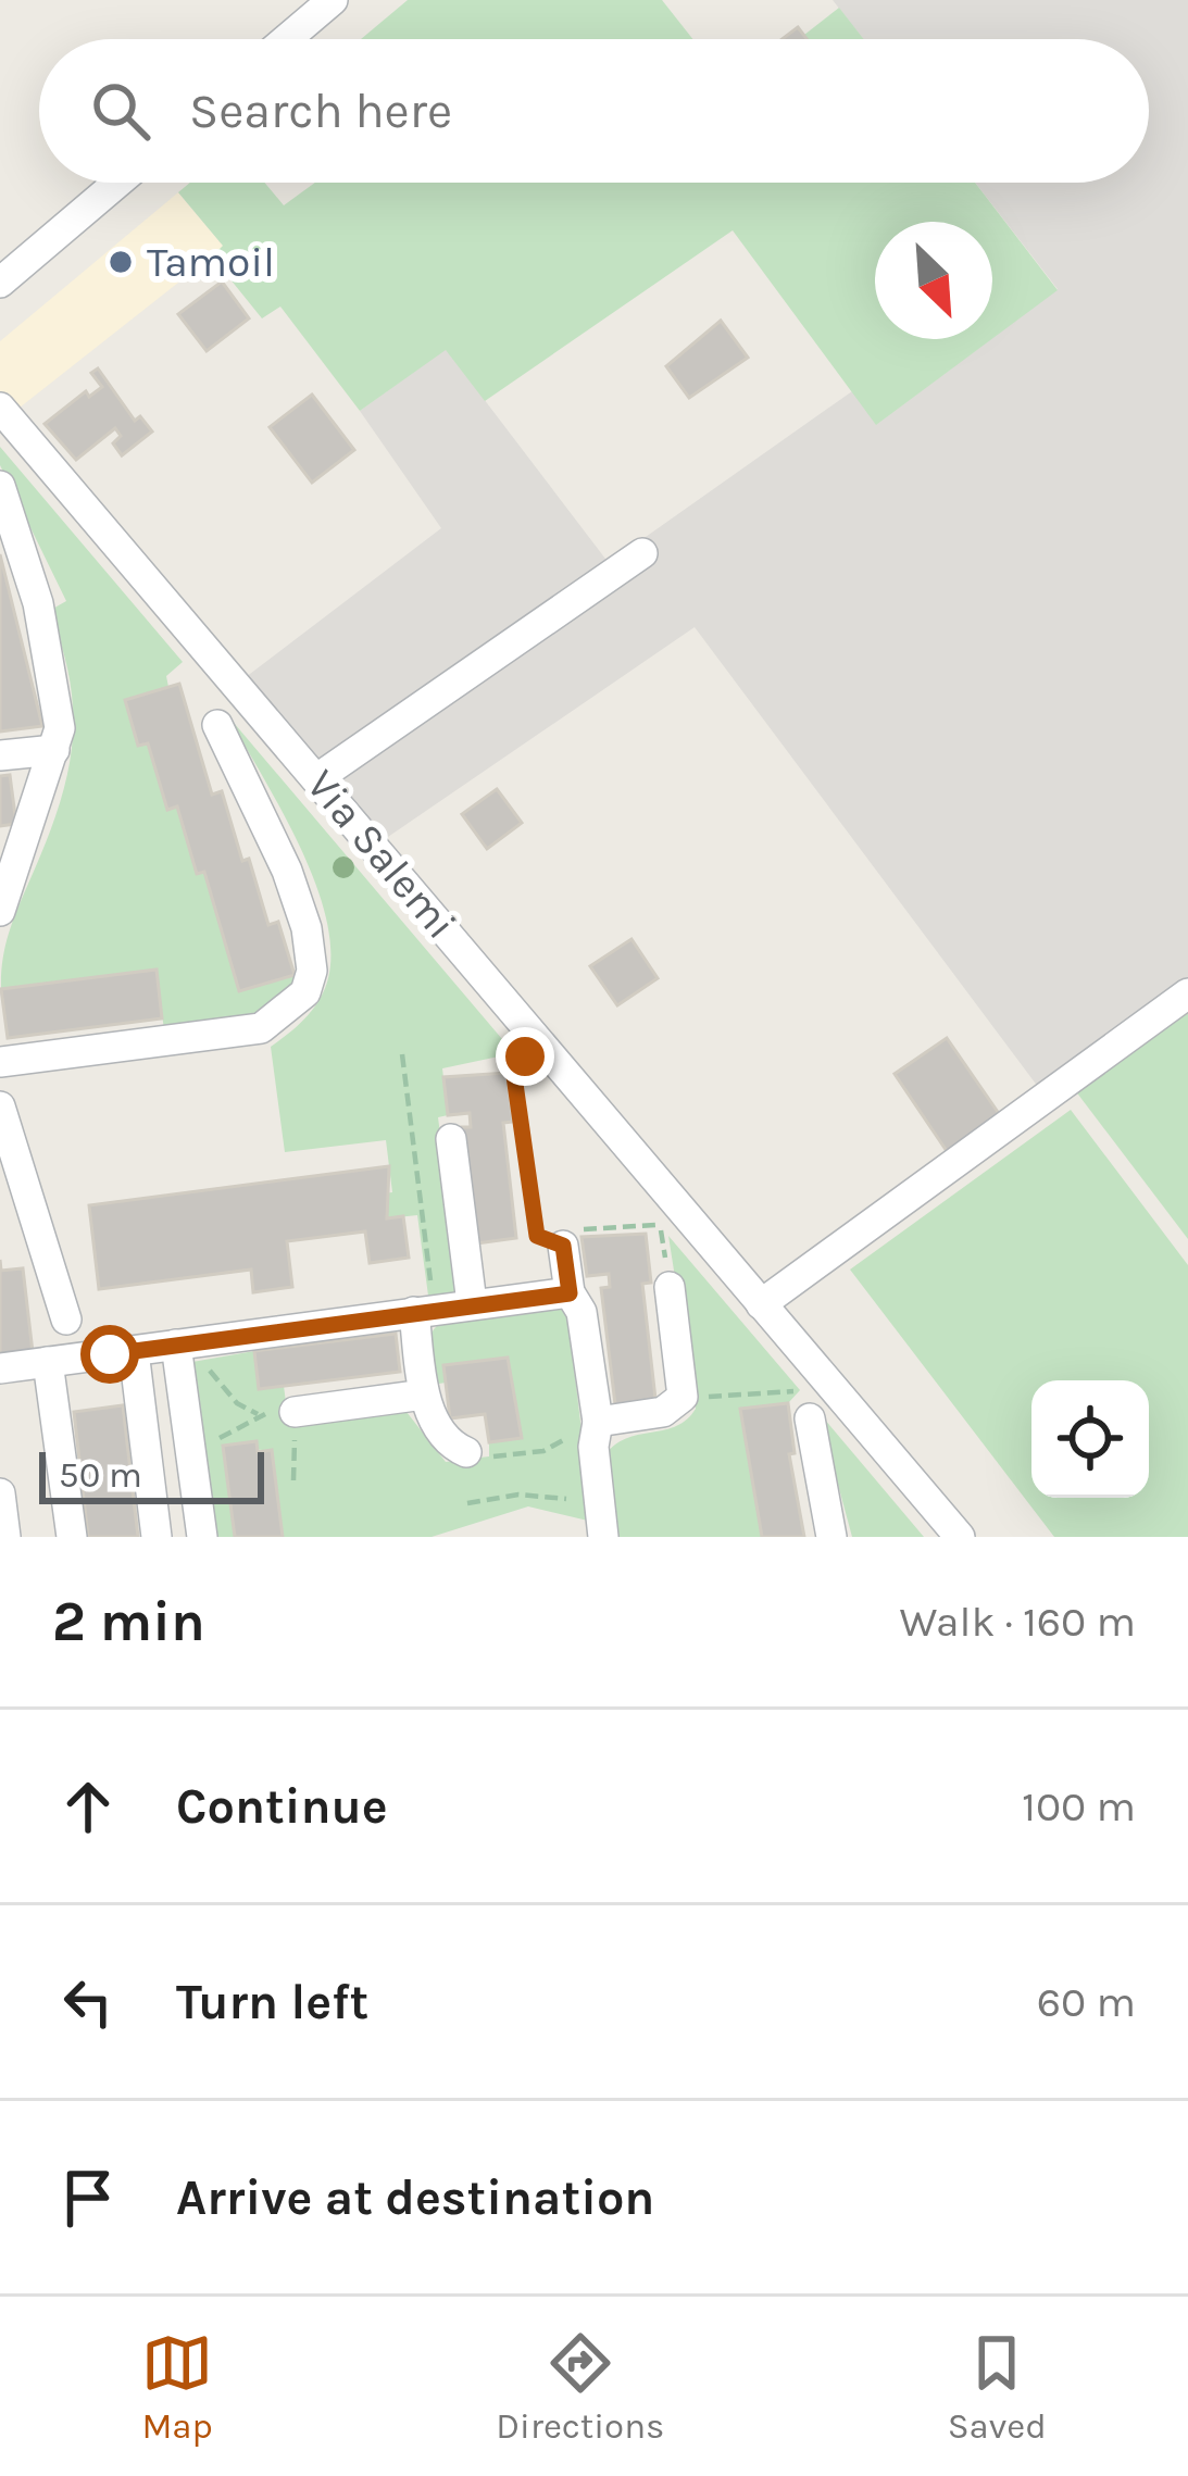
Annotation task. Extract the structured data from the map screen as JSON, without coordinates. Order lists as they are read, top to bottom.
{
  "streets": {
    "street": ["Via Salemi"]
  },
  "places": ["Tamoil"],
  "scale_bar": "50 m",
  "north": "bottom right",
  "page": {
    "search": "Search here",
    "scale": "50 m",
    "heading": ["2 min", "Walk · 160 m"],
    "list": [
      ["Continue", "100 m"],
      ["Turn left", "60 m"],
      "Arrive at destination"
    ],
    "nav": ["Map", "Directions", "Saved"]
  }
}
